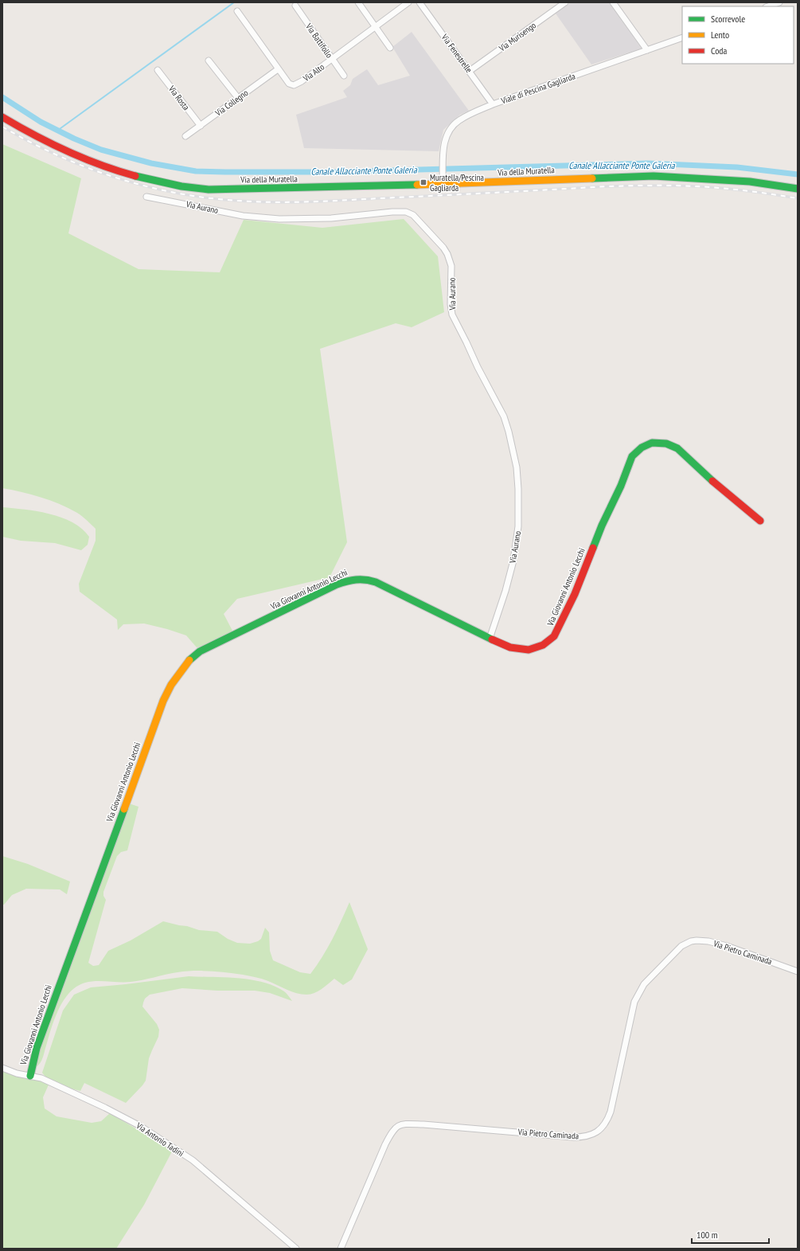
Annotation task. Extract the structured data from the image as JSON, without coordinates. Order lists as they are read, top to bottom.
{
  "streets": {
    "street": [
      "Via Murisengo",
      "Via Battifollo",
      "Via Fenestrelle",
      "Via Alto",
      "Viale di Pescina Gagliarda",
      "Via Rosta",
      "Via Collegno",
      "Via della Muratella",
      "Via Aurano",
      "Via Giovanni Antonio Lecchi",
      "Via Pietro Caminada",
      "Via Antonio Tadini"
    ]
  },
  "crossings": [
    ["Via Murisengo", "Via Fenestrelle"],
    ["Via Battifollo", "Via Alto"],
    ["Via Fenestrelle", "Viale di Pescina Gagliarda"],
    ["Via Alto", "Via Collegno"],
    ["Viale di Pescina Gagliarda", "Via della Muratella"],
    ["Via Rosta", "Via Collegno"],
    ["Via Aurano", "Via Giovanni Antonio Lecchi"],
    ["Via Giovanni Antonio Lecchi", "Via Antonio Tadini"]
  ],
  "water": ["Canale Allacciante Ponte Galeria"],
  "places": {
    "transit": ["Muratella/Pescina Gagliarda"]
  },
  "legend": ["Scorrevole", "Lento", "Coda"],
  "scale_bar": "100 m"
}
